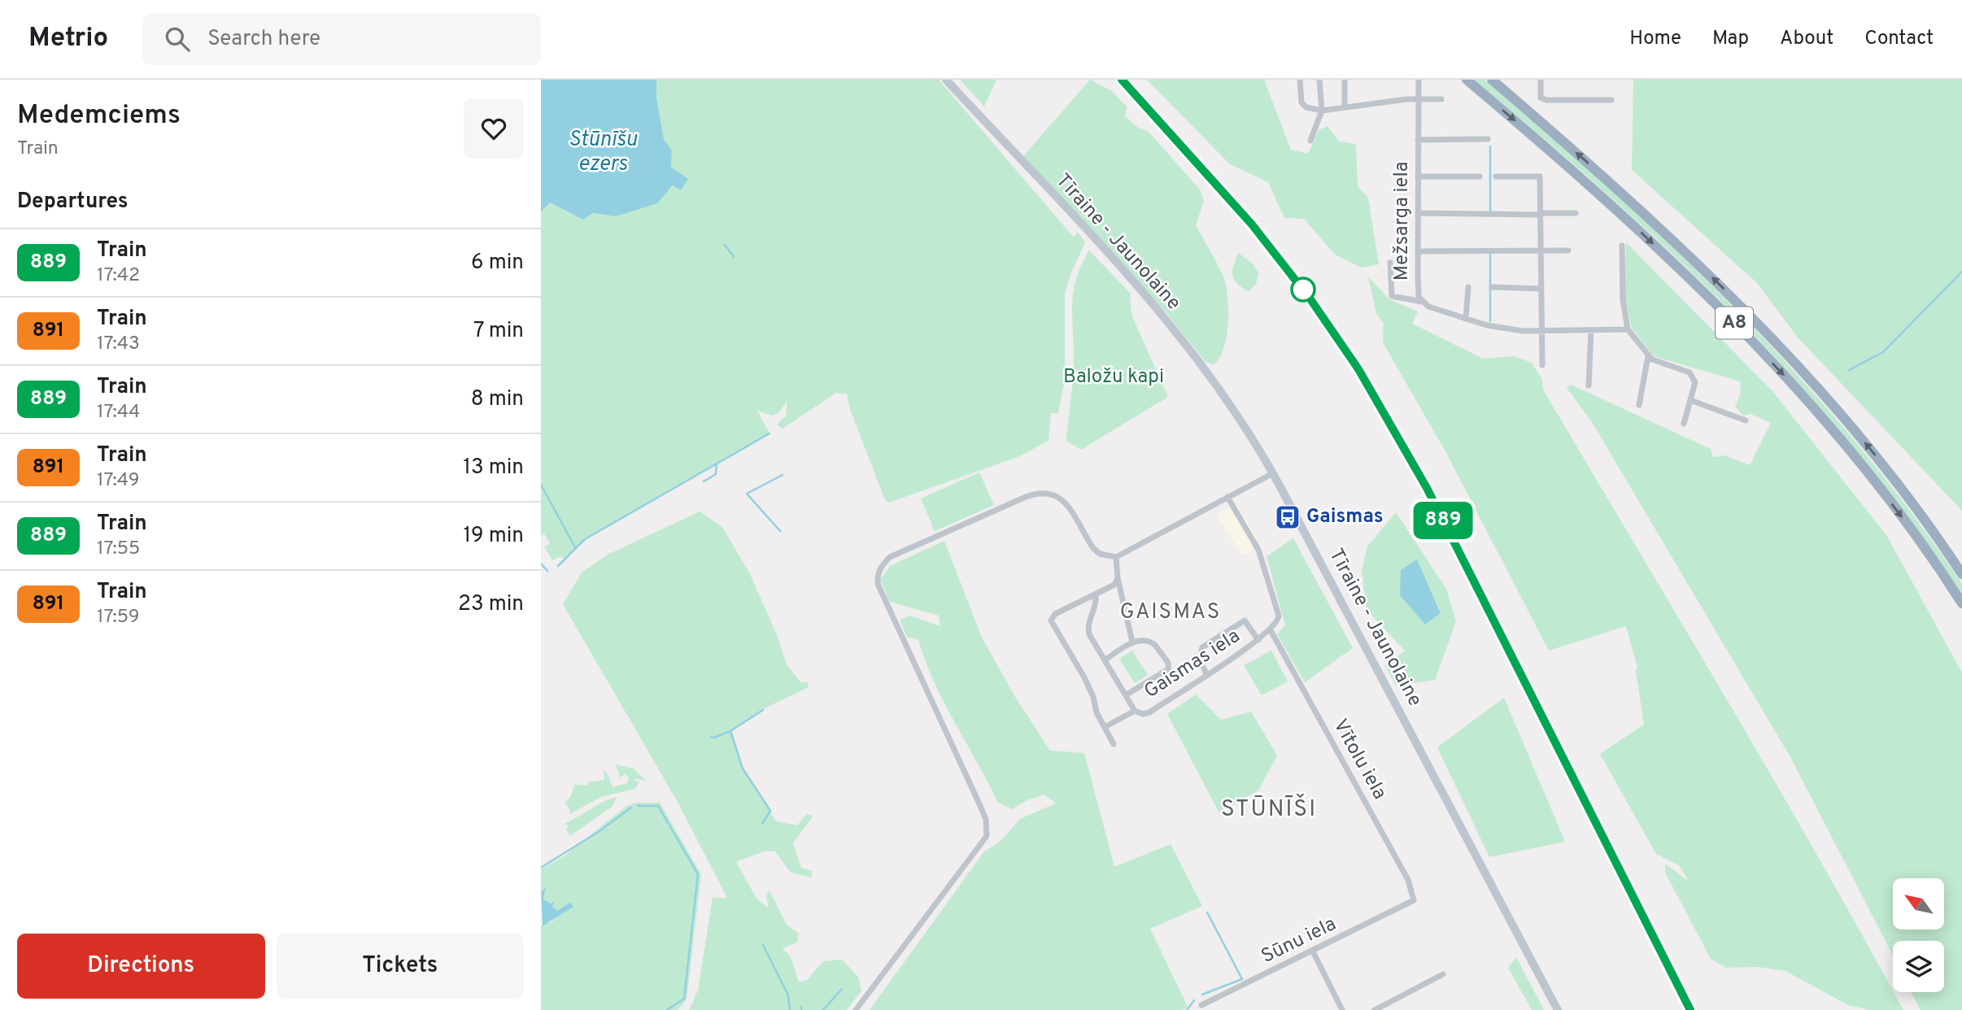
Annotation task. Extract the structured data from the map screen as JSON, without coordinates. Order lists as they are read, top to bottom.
{
  "streets": {
    "highway": ["A8"],
    "main road": ["Tīraine - Jaunolaine"],
    "street": [
      "Mežsarga iela",
      "Gaismas iela",
      "Vītolu iela",
      "Sūnu iela"
    ]
  },
  "crossings": [
    ["Gaismas iela", "Vītolu iela"],
    ["Vītolu iela", "Sūnu iela"]
  ],
  "districts": ["GAISMAS", "STŪNĪŠI"],
  "water": ["Stūnīšu ezers"],
  "parks": ["Baložu kapi"],
  "places": {
    "bus stop": ["Gaismas"]
  },
  "north": "top left",
  "page": {
    "header": "Metrio",
    "search": "Search here",
    "nav": [
      "Home",
      "Map",
      "About",
      "Contact"
    ],
    "heading": [
      ["Medemciems", "Train"],
      "Departures"
    ],
    "on_map": "889",
    "list": [
      {
        "mark": "889",
        "name": "Train",
        "note": "17:42",
        "value": "6 min"
      },
      {
        "mark": "891",
        "name": "Train",
        "note": "17:43",
        "value": "7 min"
      },
      {
        "mark": "889",
        "name": "Train",
        "note": "17:44",
        "value": "8 min"
      },
      {
        "mark": "891",
        "name": "Train",
        "note": "17:49",
        "value": "13 min"
      },
      {
        "mark": "889",
        "name": "Train",
        "note": "17:55",
        "value": "19 min"
      },
      {
        "mark": "891",
        "name": "Train",
        "note": "17:59",
        "value": "23 min"
      }
    ],
    "buttons": ["Directions", "Tickets"]
  }
}
